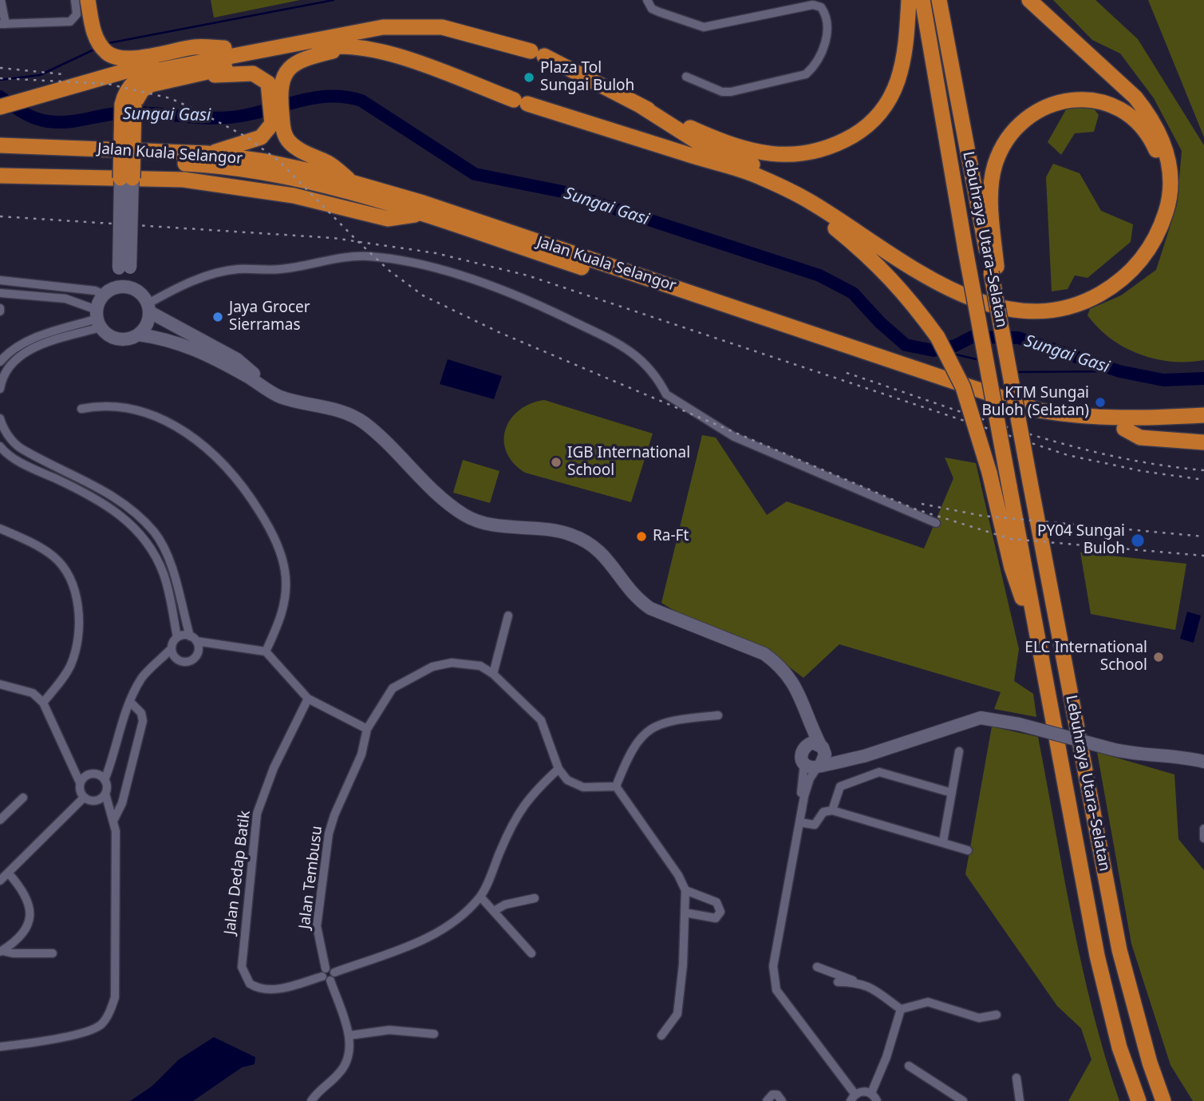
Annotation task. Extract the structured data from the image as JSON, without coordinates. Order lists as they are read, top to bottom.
{
  "streets": {
    "highway": ["Jalan Kuala Selangor", "Lebuhraya Utara–Selatan"],
    "street": ["Jalan Dedap Batik", "Jalan Tembusu"]
  },
  "crossings": [
    ["Jalan Dedap Batik", "Jalan Tembusu"]
  ],
  "water": ["Sungai Gasi"],
  "places": [
    "Plaza Tol Sungai Buloh",
    "Jaya Grocer Sierramas",
    "KTM Sungai Buloh (Selatan)",
    "IGB International School",
    "Ra-Ft",
    "PY04 Sungai Buloh",
    "ELC International School"
  ]
}
